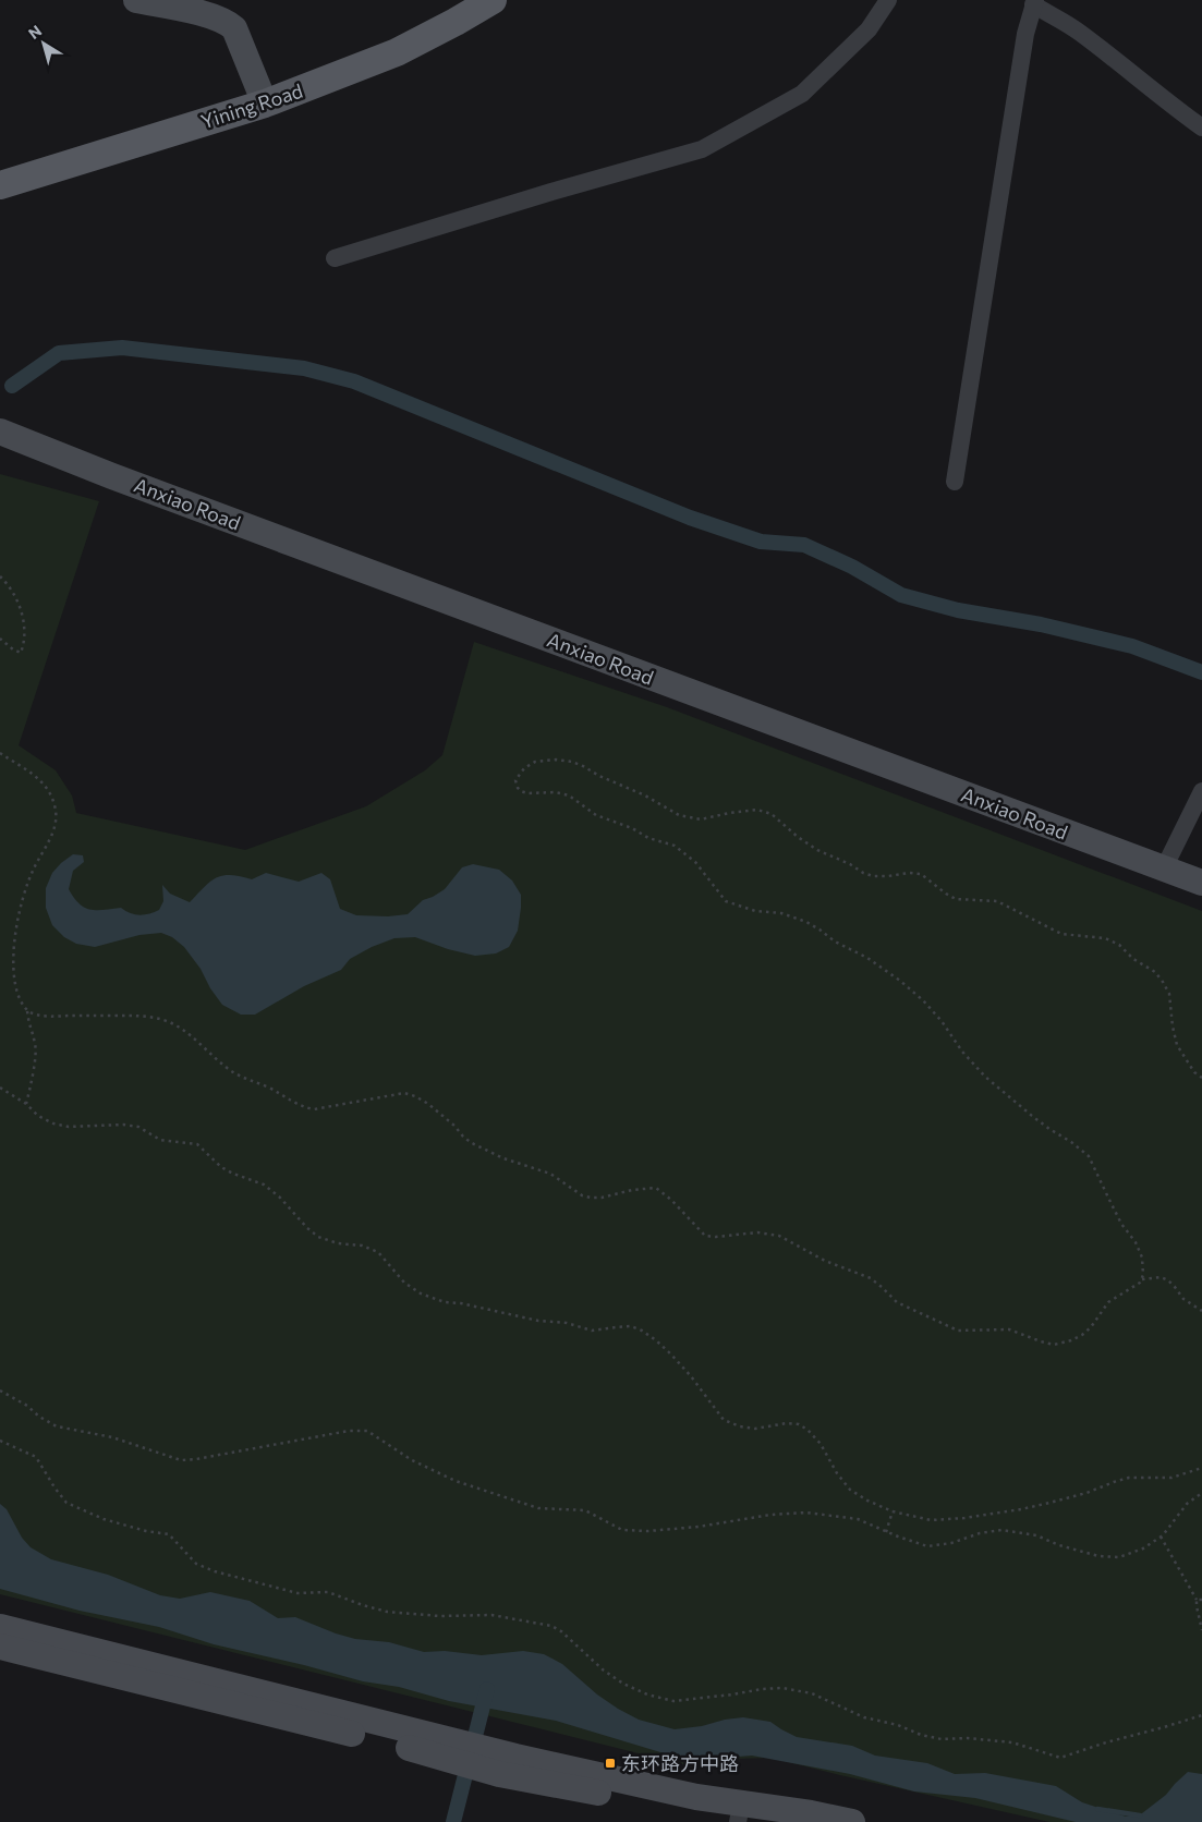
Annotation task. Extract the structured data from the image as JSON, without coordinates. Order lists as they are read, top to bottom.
{
  "streets": {
    "main road": ["Yining Road", "Anxiao Road"]
  },
  "places": {
    "transit": ["东环路方中路"]
  },
  "north": "top left"
}
